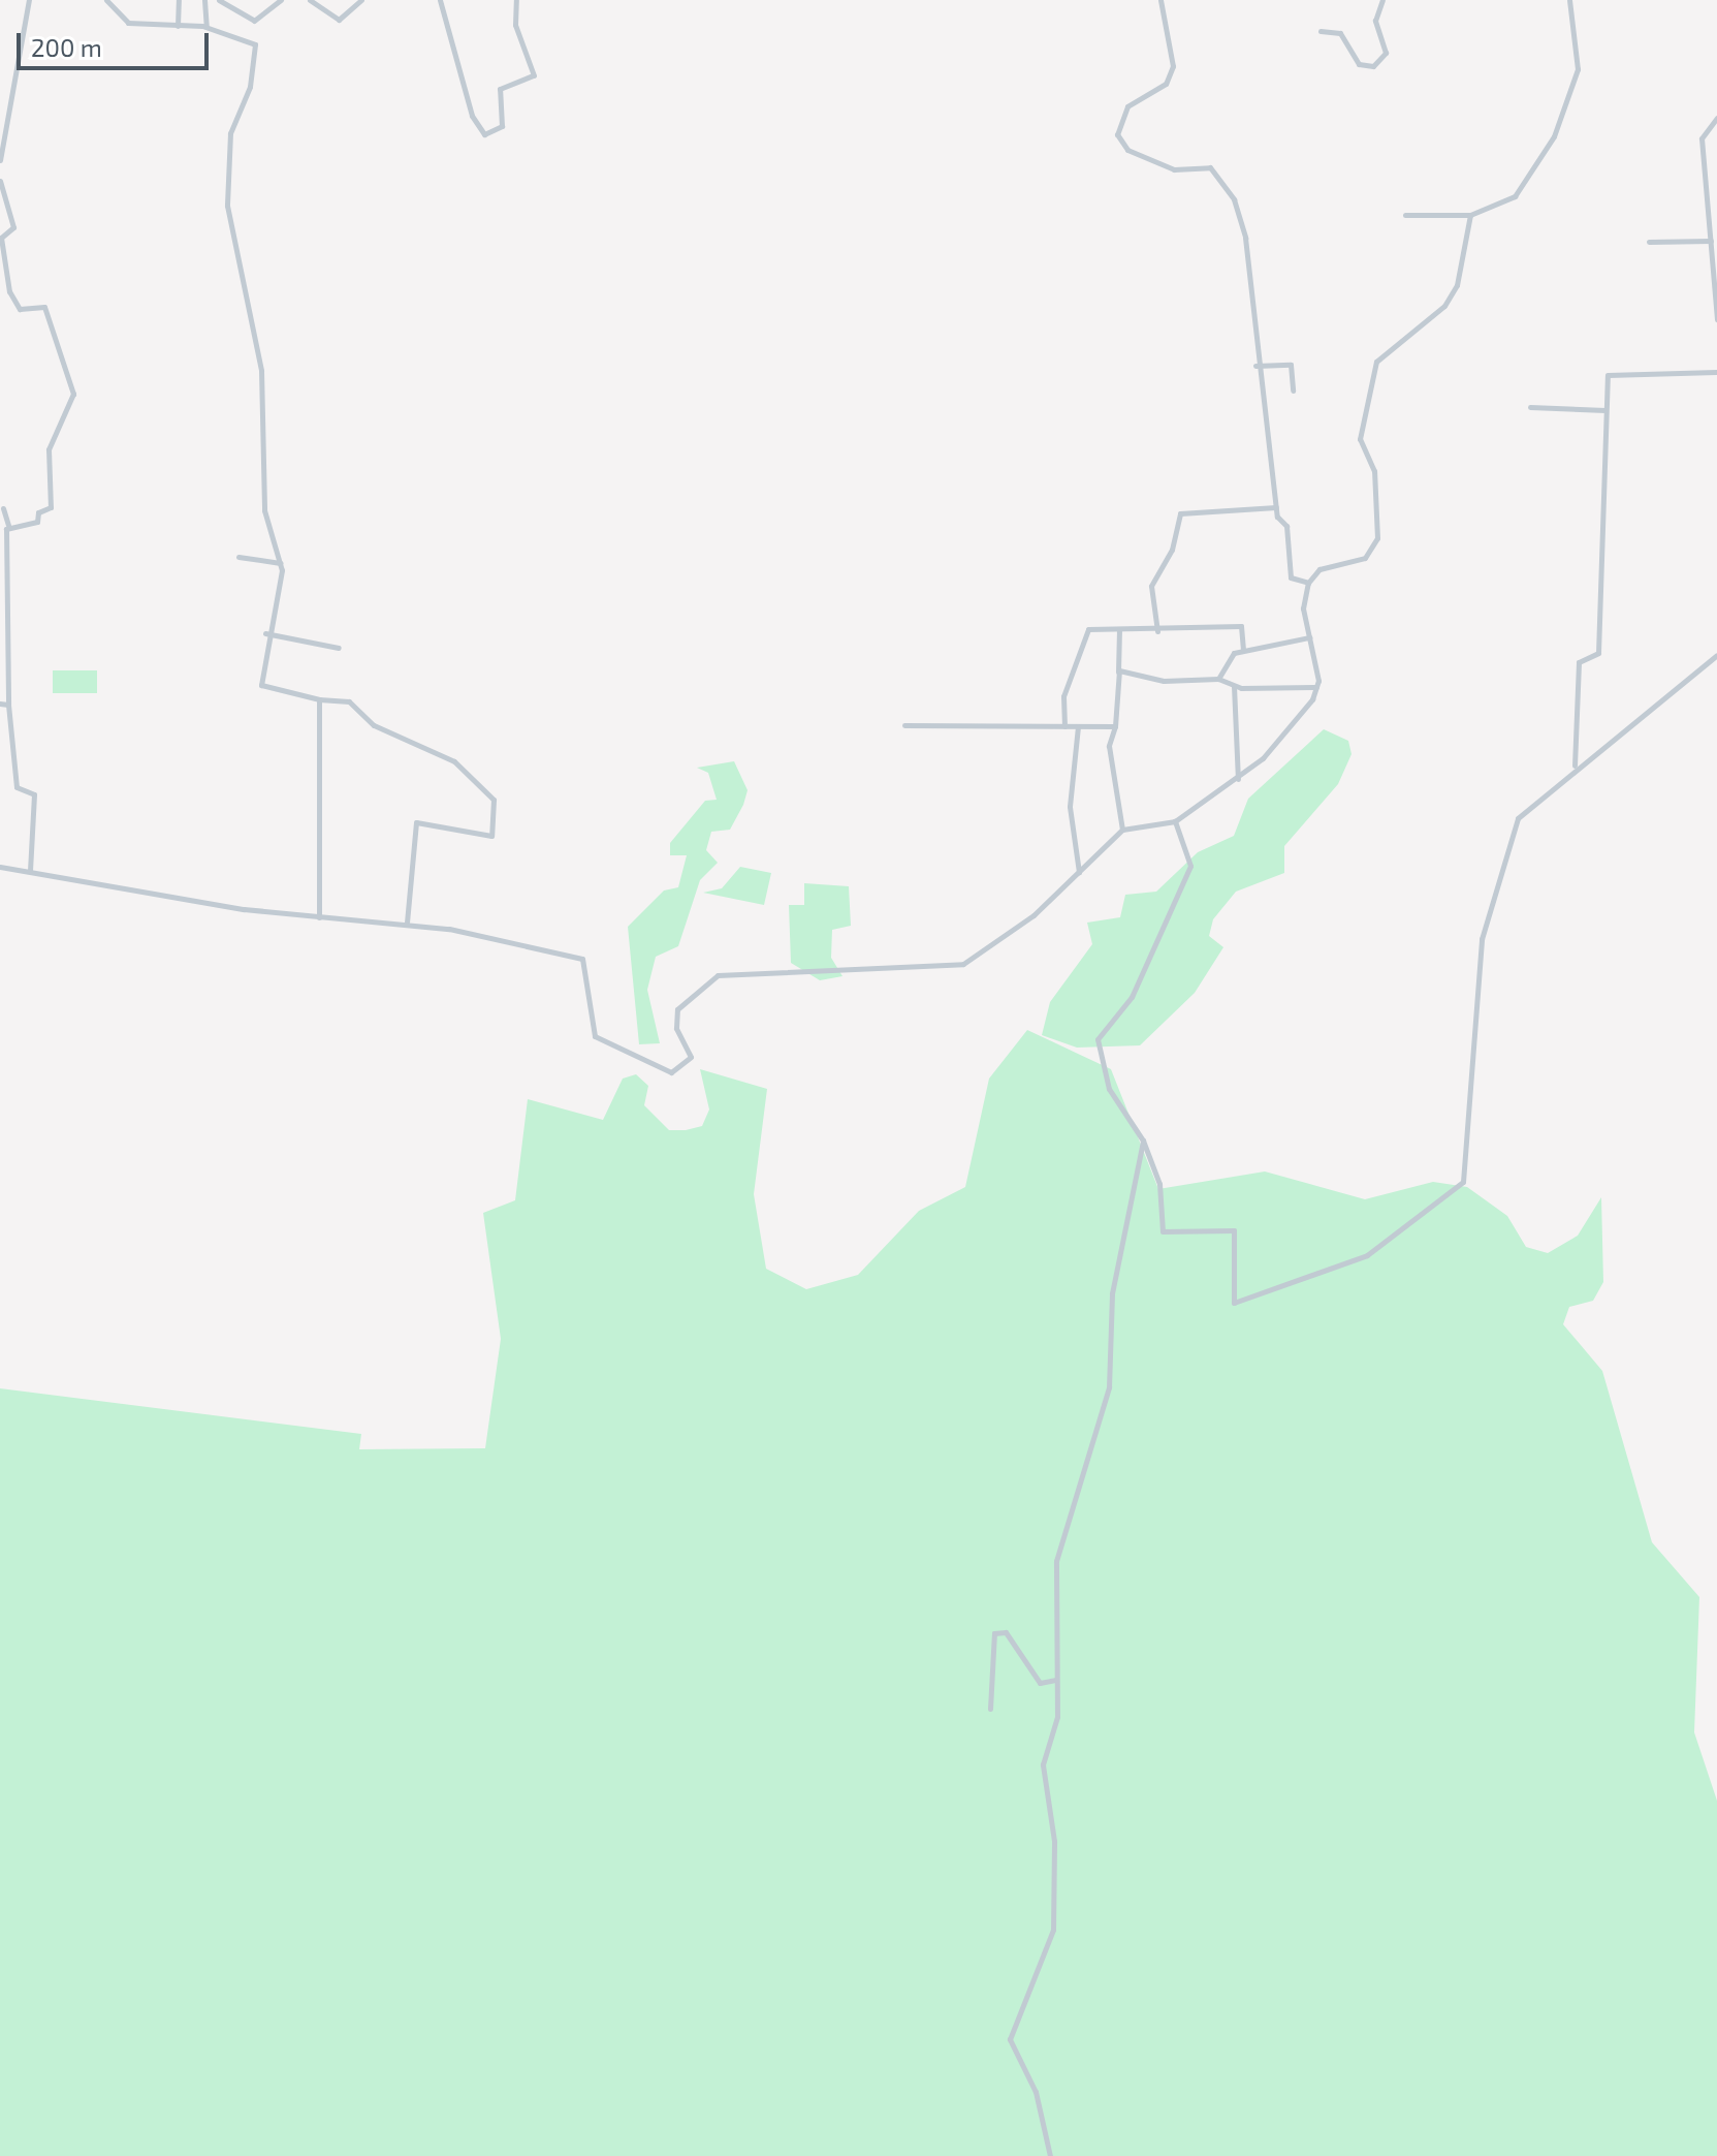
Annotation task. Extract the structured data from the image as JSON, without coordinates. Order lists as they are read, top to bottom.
{
  "scale_bar": "200 m"
}
